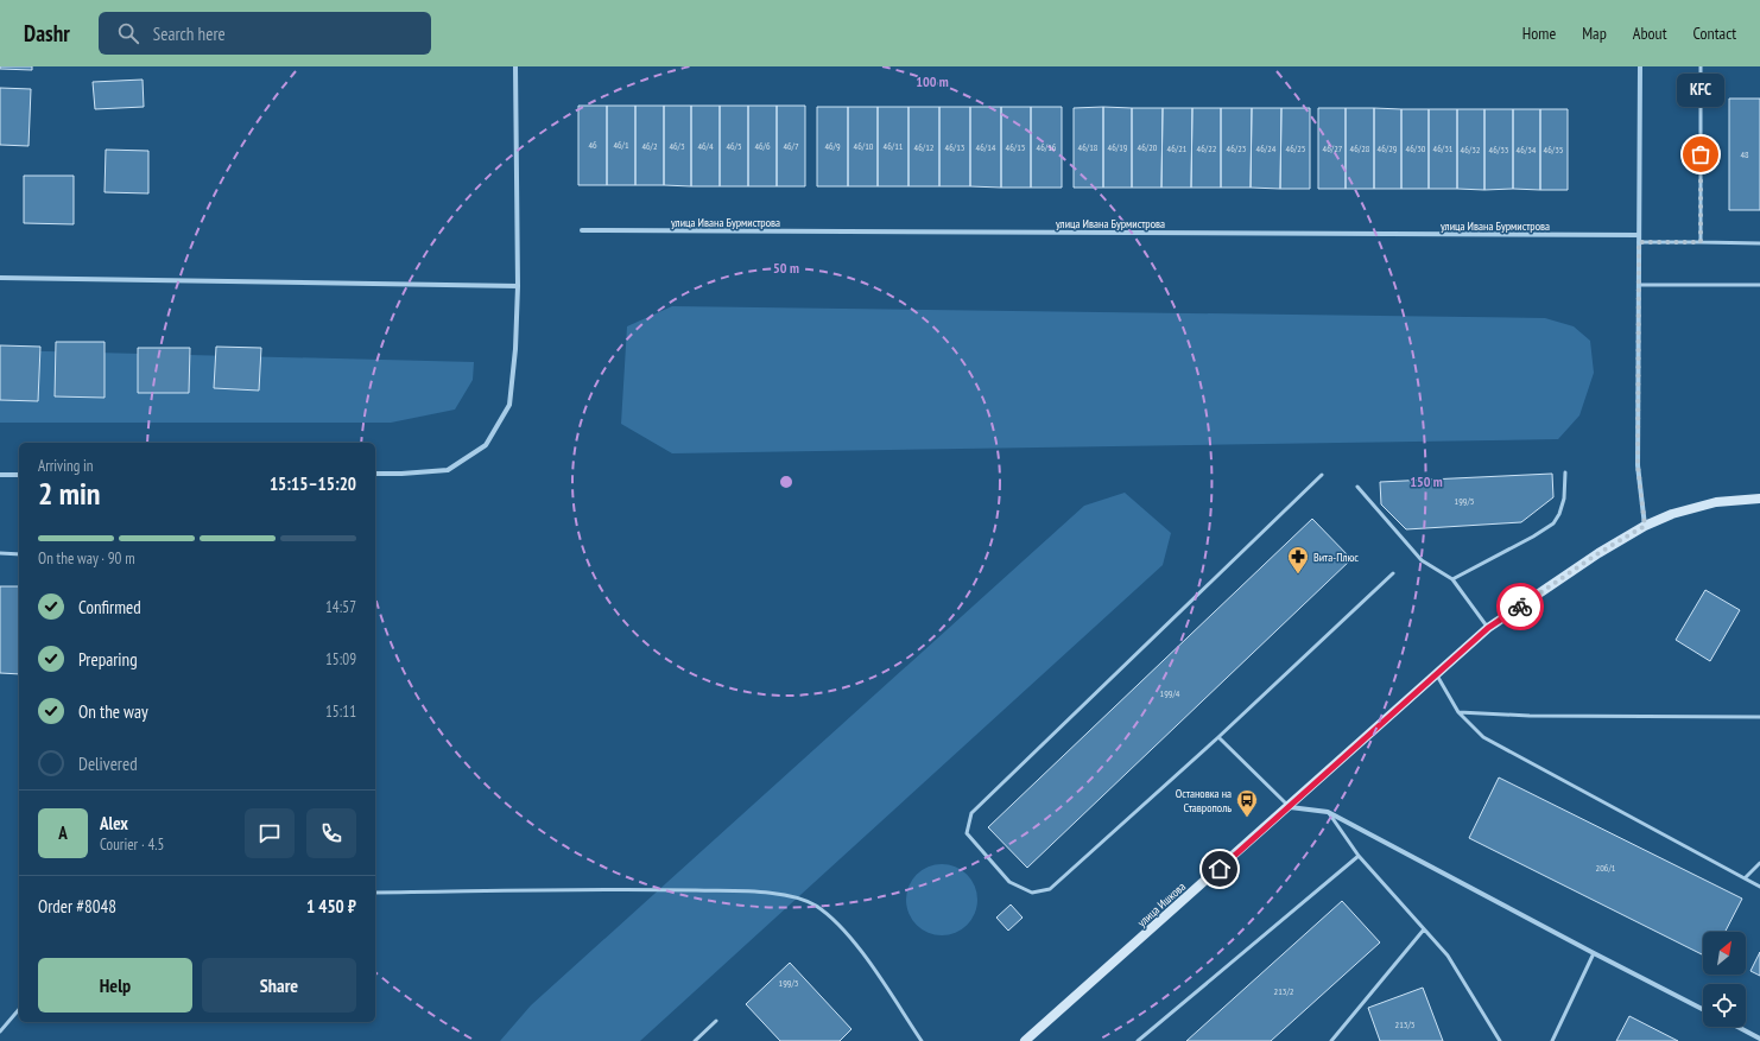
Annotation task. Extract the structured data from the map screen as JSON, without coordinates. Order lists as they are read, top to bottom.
{
  "streets": {
    "street": ["улица Ивана Бурмистрова", "улица Ишкова"]
  },
  "places": {
    "other": ["KFC"],
    "pharmacy": ["Вита-Плюс"],
    "bus stop": ["Остановка на Ставрополь"]
  },
  "house_numbers": [
    "46",
    "46/1",
    "46/2",
    "46/3",
    "46/4",
    "46/5",
    "46/6",
    "46/7",
    "46/9",
    "46/10",
    "46/11",
    "46/12",
    "46/13",
    "46/14",
    "46/15",
    "46/16",
    "46/18",
    "46/19",
    "46/20",
    "46/21",
    "46/22",
    "46/23",
    "46/24",
    "46/25",
    "46/27",
    "46/28",
    "46/29",
    "46/30",
    "46/31",
    "46/32",
    "46/33",
    "46/34",
    "46/35",
    "48",
    "199/5",
    "199/4",
    "206/1",
    "199/3",
    "213/2",
    "213/3"
  ],
  "north": "top right",
  "page": {
    "header": "Dashr",
    "search": "Search here",
    "nav": [
      "Home",
      "Map",
      "About",
      "Contact"
    ],
    "bubble": "KFC",
    "heading": ["2 min", "Arriving in", "15:15–15:20"],
    "panel": [
      "Alex",
      "Courier · 4.5",
      "Order #8048",
      "1 450 ₽"
    ],
    "bar": "On the way · 90 m",
    "list": [
      ["Confirmed", "14:57"],
      ["Preparing", "15:09"],
      ["On the way", "15:11"],
      "Delivered"
    ],
    "round": "A",
    "buttons": ["Help", "Share"]
  },
  "rings": ["100 m", "50 m", "150 m"]
}
